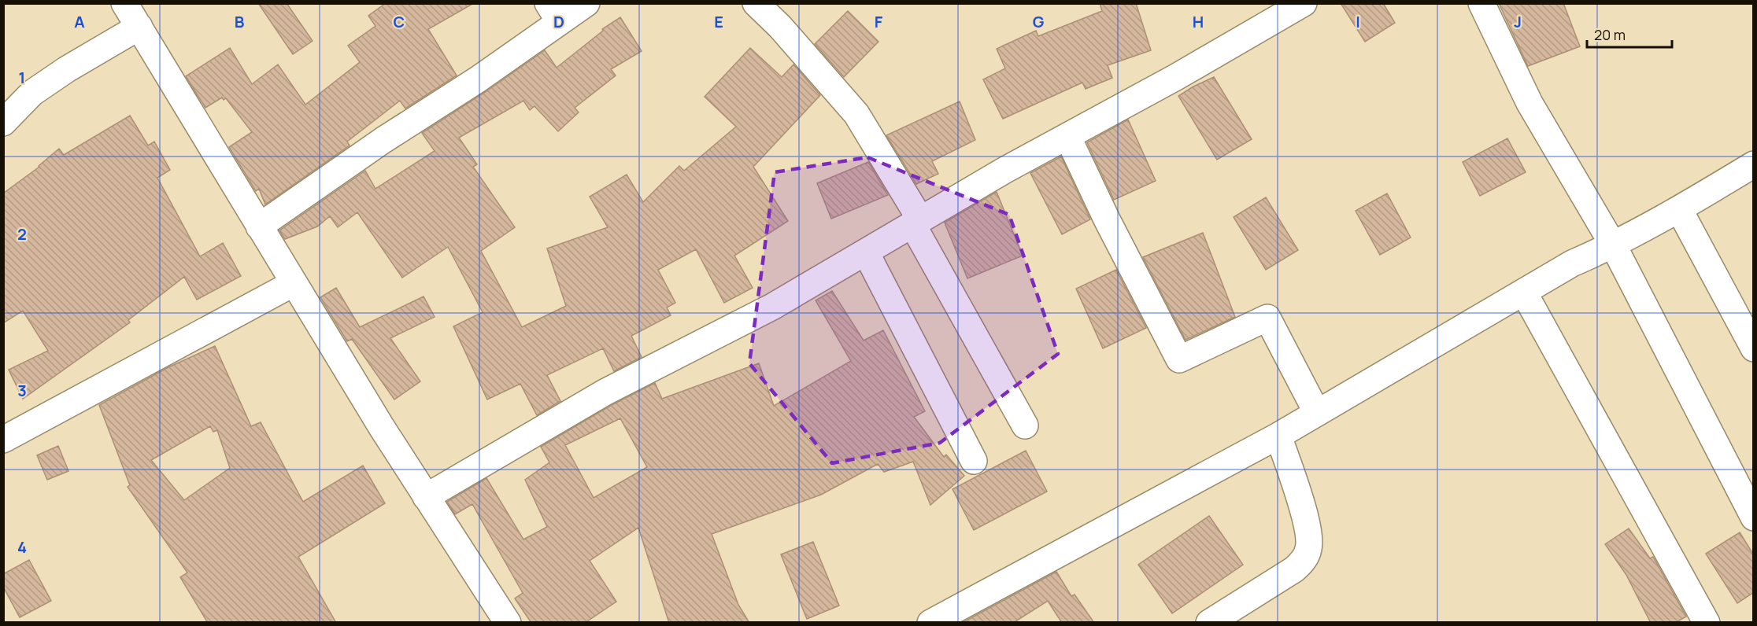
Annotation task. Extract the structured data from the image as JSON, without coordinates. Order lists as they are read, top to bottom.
{
  "scale_bar": "20 m",
  "grid": {
    "columns": [
      "A",
      "B",
      "C",
      "D",
      "E",
      "F",
      "G",
      "H",
      "I",
      "J"
    ],
    "rows": [
      "1",
      "2",
      "3",
      "4"
    ]
  }
}
